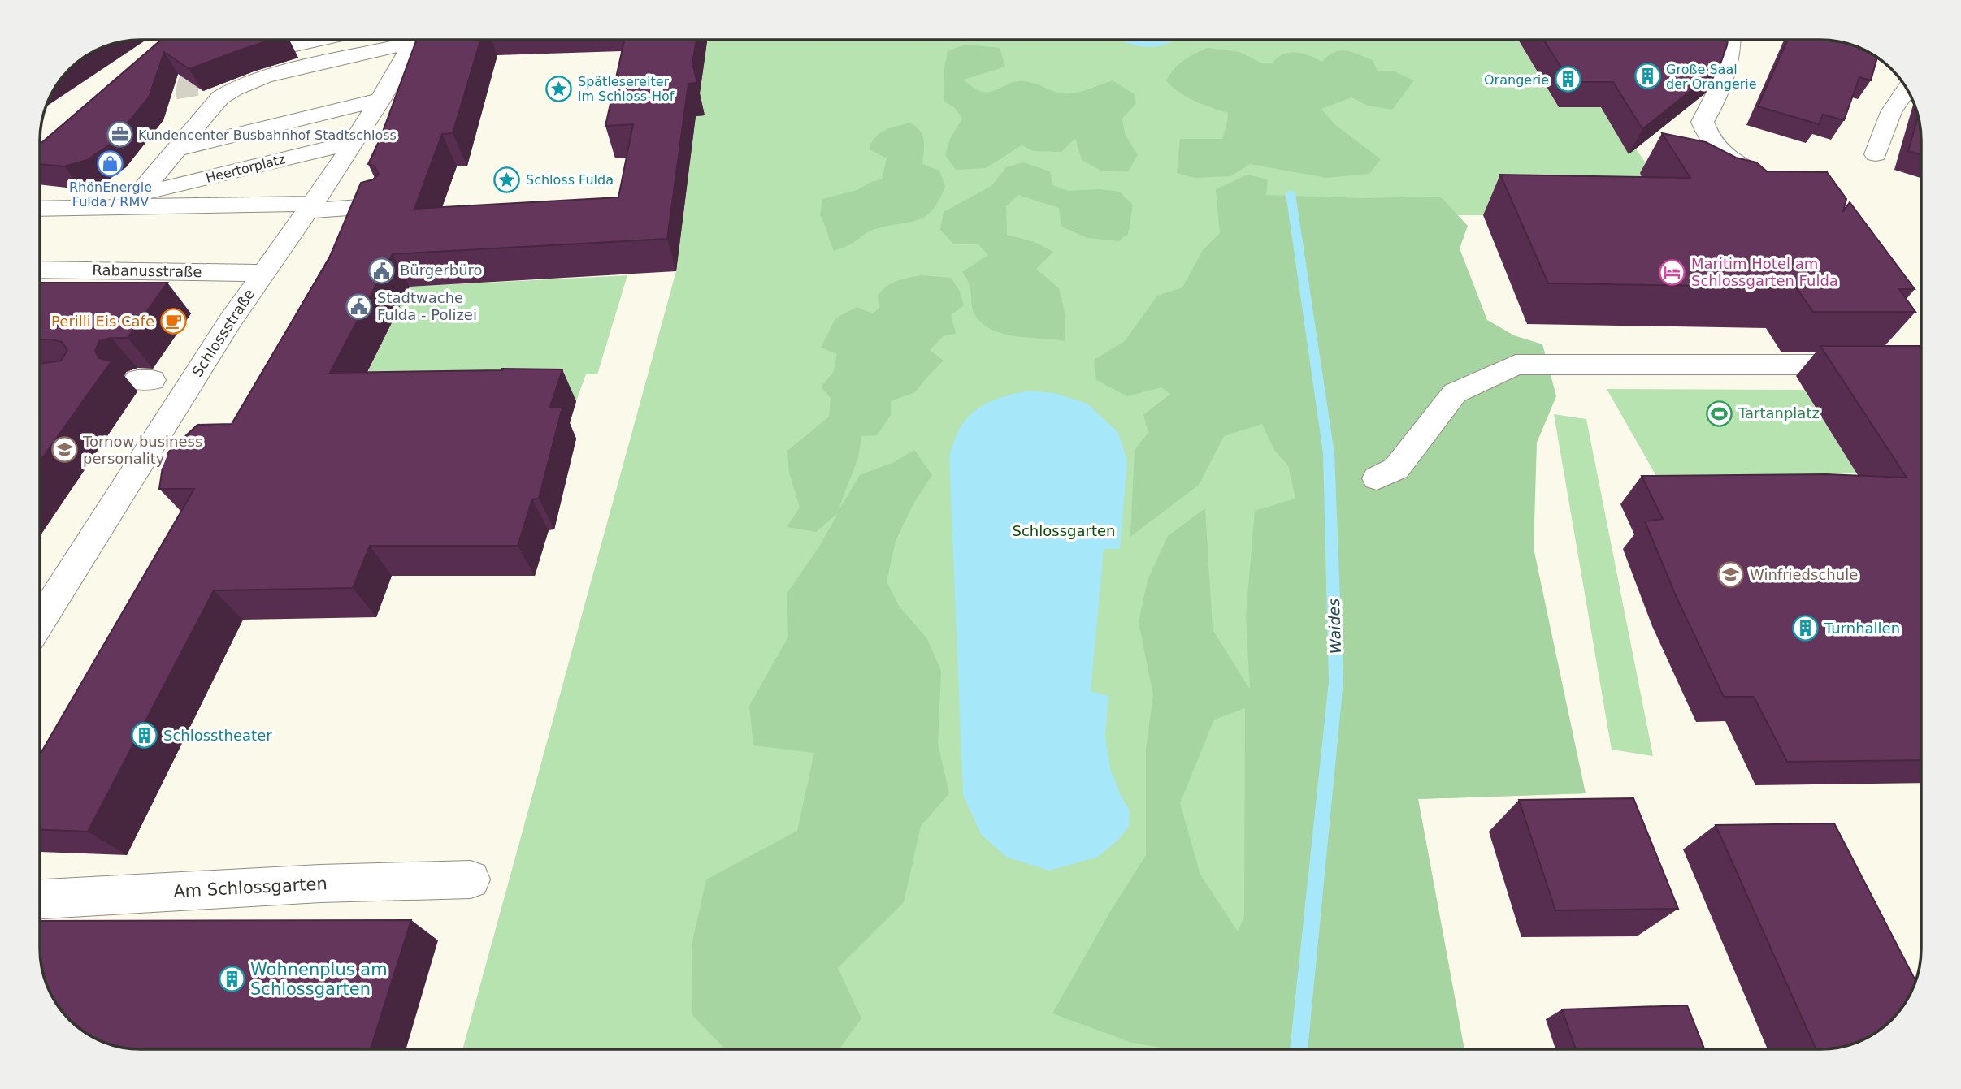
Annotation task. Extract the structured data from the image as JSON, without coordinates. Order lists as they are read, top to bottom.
{
  "streets": {
    "street": [
      "Heertorplatz",
      "Rabanusstraße",
      "Schlossstraße",
      "Am Schlossgarten"
    ]
  },
  "crossings": [
    ["Heertorplatz", "Schlossstraße"],
    ["Rabanusstraße", "Schlossstraße"]
  ],
  "water": ["Waides"],
  "parks": ["Schlossgarten"],
  "places": {
    "building": [
      "Große Saal der Orangerie",
      "Orangerie",
      "Turnhallen",
      "Schlosstheater",
      "Wohnenplus am Schlossgarten"
    ],
    "place": ["Spätlesereiter im Schloss-Hof", "Schloss Fulda"],
    "office": ["Kundencenter Busbahnhof Stadtschloss"],
    "shop": ["RhönEnergie Fulda / RMV"],
    "public building": ["Bürgerbüro", "Stadtwache Fulda - Polizei"],
    "hotel": ["Maritim Hotel am Schlossgarten Fulda"],
    "cafe": ["Perilli Eis Cafe"],
    "sports": ["Tartanplatz"],
    "school or university": ["Tornow business personality", "Winfriedschule"]
  }
}
